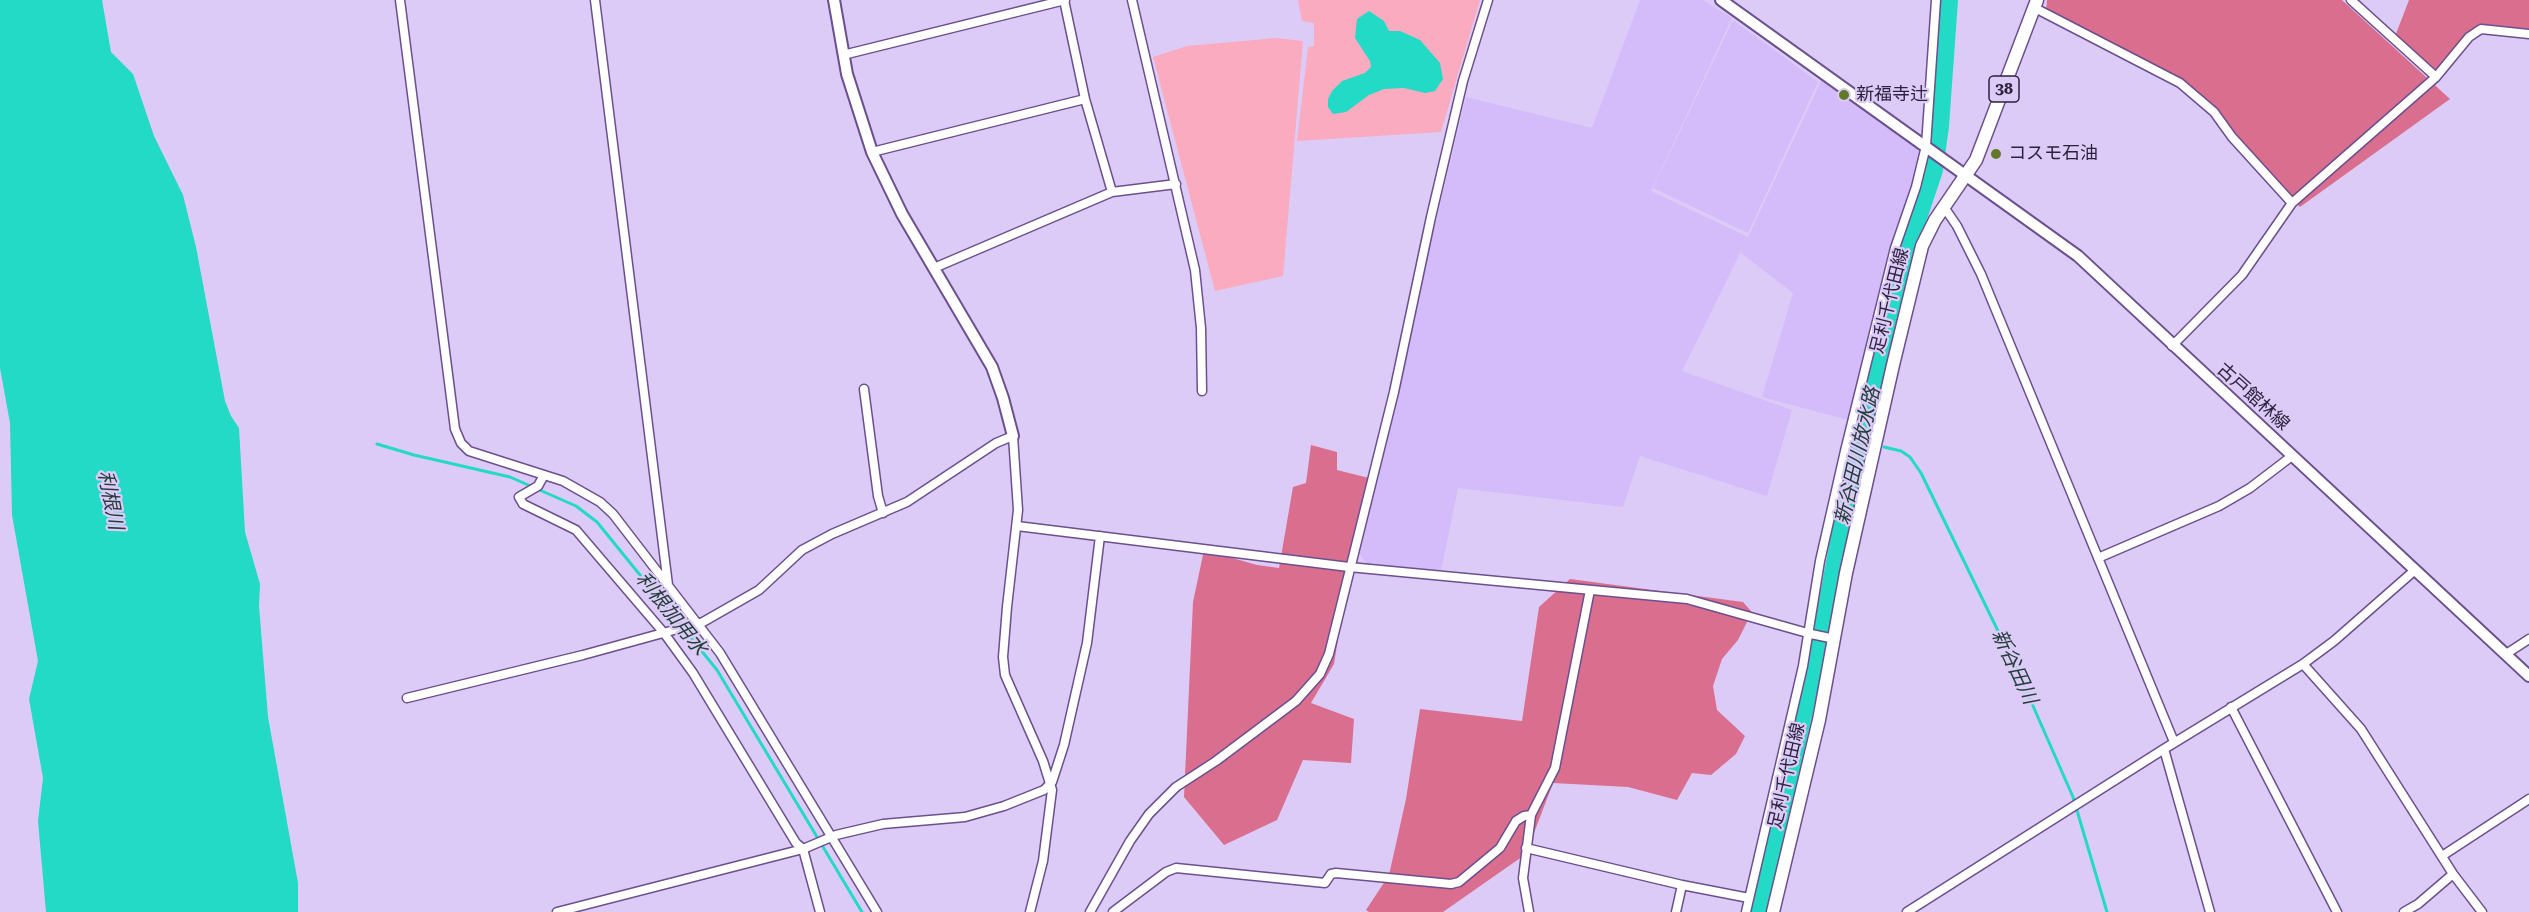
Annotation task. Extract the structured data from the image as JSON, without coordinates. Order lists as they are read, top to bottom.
{
  "streets": {
    "main road": ["38", "足利千代田線", "古戸館林線"]
  },
  "crossings": [
    ["足利千代田線", "古戸館林線"]
  ],
  "water": [
    "新谷田川放水路",
    "利根川",
    "利根加用水",
    "新谷田川"
  ],
  "places": ["新福寺辻", "コスモ石油"]
}
